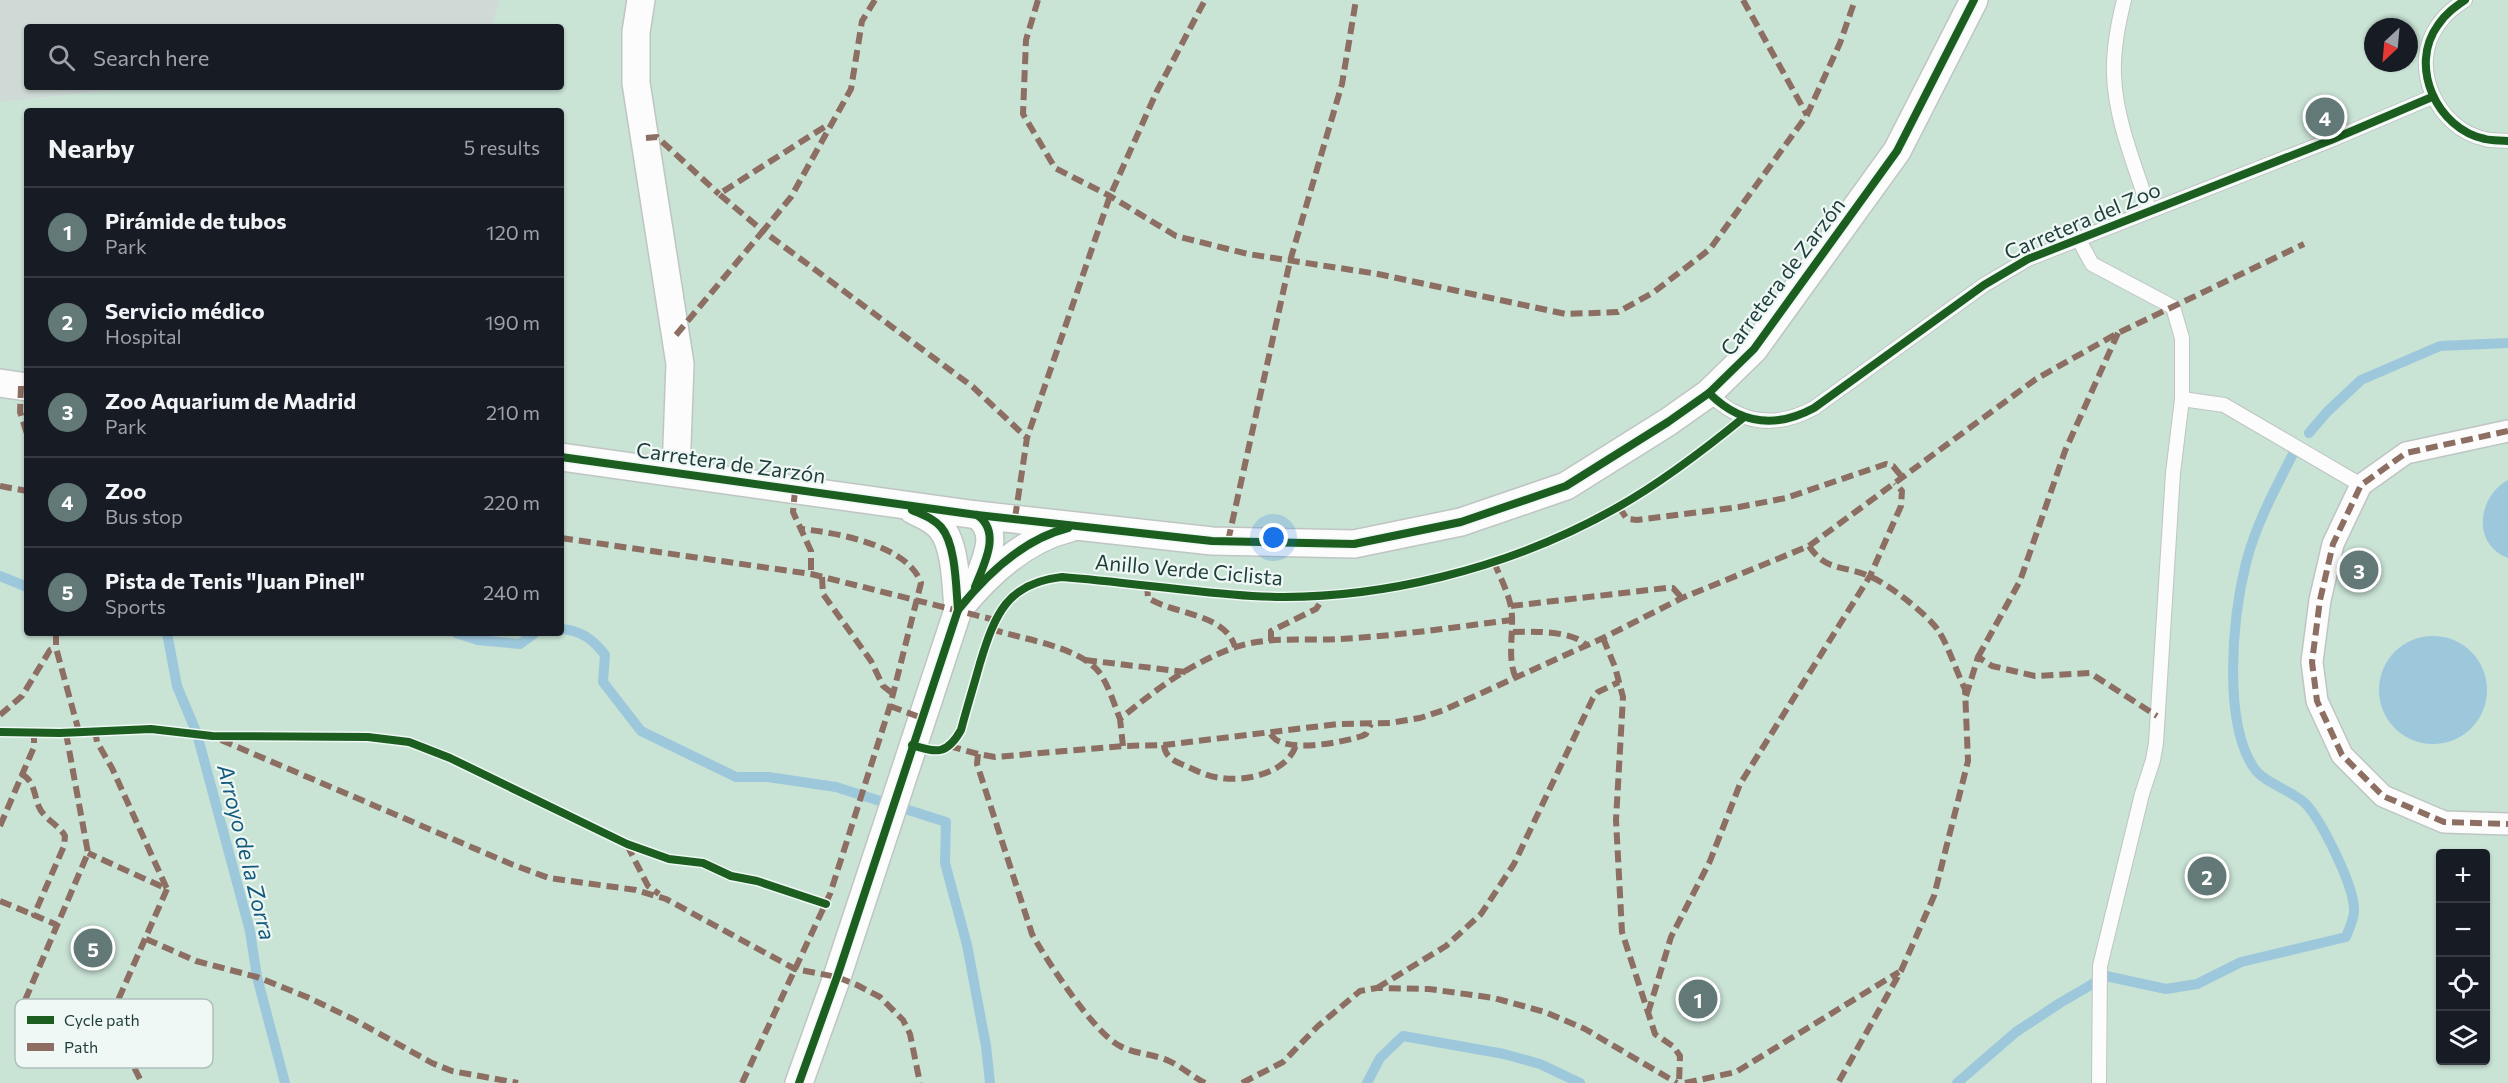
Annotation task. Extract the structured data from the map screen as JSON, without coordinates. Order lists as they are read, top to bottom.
{
  "streets": {
    "street": ["Carretera de Zarzón"],
    "lane": ["Carretera del Zoo"],
    "cycle path": ["Anillo Verde Ciclista"]
  },
  "crossings": [
    ["Carretera del Zoo", "Carretera de Zarzón"]
  ],
  "water": ["Arroyo de la Zorra"],
  "legend": ["Cycle path", "Path"],
  "north": "bottom left",
  "page": {
    "search": "Search here",
    "pins": [
      "4",
      "3",
      "2",
      "5",
      "1"
    ],
    "heading": ["Nearby", "5 results"],
    "list": [
      {
        "mark": "1",
        "name": "Pirámide de tubos",
        "note": "Park",
        "value": "120 m"
      },
      {
        "mark": "2",
        "name": "Servicio médico",
        "note": "Hospital",
        "value": "190 m"
      },
      {
        "mark": "3",
        "name": "Zoo Aquarium de Madrid",
        "note": "Park",
        "value": "210 m"
      },
      {
        "mark": "4",
        "name": "Zoo",
        "note": "Bus stop",
        "value": "220 m"
      },
      {
        "mark": "5",
        "name": "Pista de Tenis \"Juan Pinel\"",
        "note": "Sports",
        "value": "240 m"
      }
    ],
    "map_buttons": ["+", "−"]
  }
}
